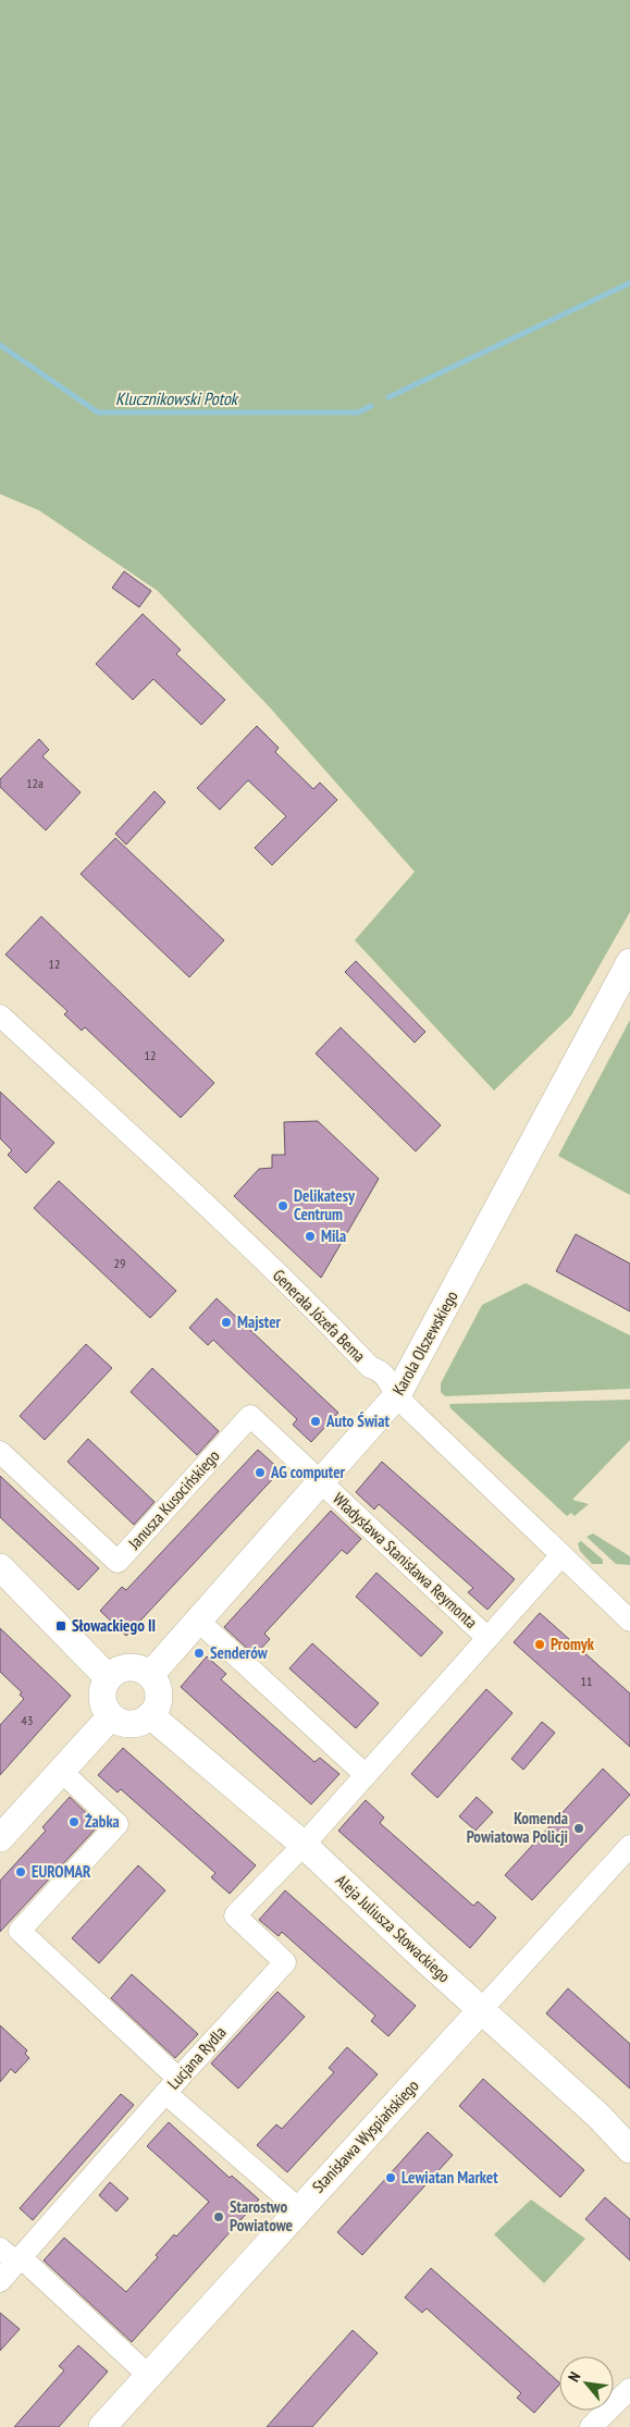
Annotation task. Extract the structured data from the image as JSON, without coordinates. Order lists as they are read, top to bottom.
{
  "streets": {
    "street": [
      "Generała Józefa Bema",
      "Karola Olszewskiego",
      "Janusza Kusocińskiego",
      "Władysława Stanisława Reymonta",
      "Aleja Juliusza Słowackiego",
      "Lucjana Rydla",
      "Stanisława Wyspiańskiego"
    ]
  },
  "crossings": [
    ["Generała Józefa Bema", "Karola Olszewskiego"],
    ["Generała Józefa Bema", "Władysława Stanisława Reymonta"],
    ["Karola Olszewskiego", "Janusza Kusocińskiego"],
    ["Karola Olszewskiego", "Władysława Stanisława Reymonta"],
    ["Karola Olszewskiego", "Aleja Juliusza Słowackiego"],
    ["Janusza Kusocińskiego", "Władysława Stanisława Reymonta"],
    ["Władysława Stanisława Reymonta", "Aleja Juliusza Słowackiego"],
    ["Władysława Stanisława Reymonta", "Lucjana Rydla"],
    ["Aleja Juliusza Słowackiego", "Lucjana Rydla"],
    ["Aleja Juliusza Słowackiego", "Stanisława Wyspiańskiego"]
  ],
  "water": ["Klucznikowski Potok"],
  "places": {
    "other": [
      "Delikatesy Centrum",
      "Mila",
      "Majster",
      "Auto Świat",
      "AG computer",
      "Promyk",
      "Senderów",
      "Żabka",
      "Komenda Powiatowa Policji",
      "EUROMAR",
      "Lewiatan Market",
      "Starostwo Powiatowe"
    ],
    "transit": ["Słowackiego II"]
  },
  "house_numbers": [
    "12a",
    "12",
    "12",
    "29",
    "11",
    "43"
  ],
  "north": "top left"
}
